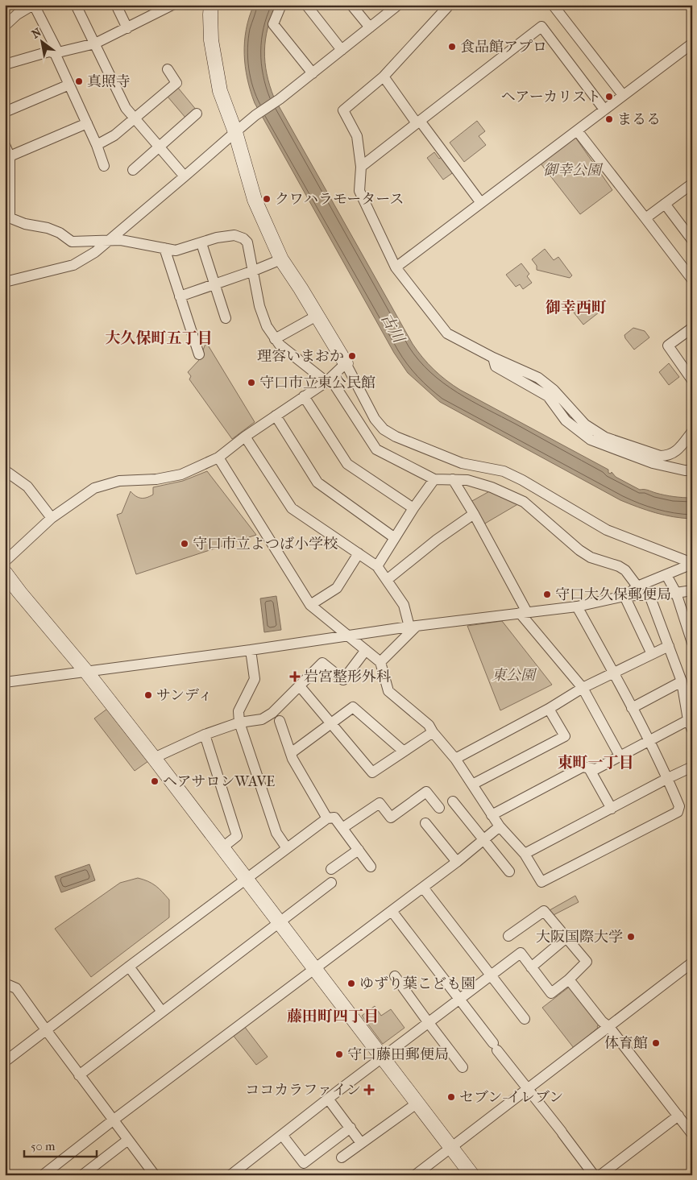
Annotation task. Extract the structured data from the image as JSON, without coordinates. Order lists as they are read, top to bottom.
{
  "districts": [
    "御幸西町",
    "大久保町五丁目",
    "東町一丁目",
    "藤田町四丁目"
  ],
  "water": ["古川"],
  "parks": ["御幸公園", "東公園"],
  "places": {
    "other": [
      "食品館アプロ",
      "真照寺",
      "ヘアーカリスト",
      "まるる",
      "クワハラモータース",
      "理容いまおか",
      "守口市立東公民館",
      "守口市立よつば小学校",
      "守口大久保郵便局",
      "サンディ",
      "ヘアサロンWAVE",
      "大阪国際大学",
      "ゆずり葉こども園",
      "体育館",
      "守口藤田郵便局",
      "セブン-イレブン"
    ],
    "health": ["岩宮整形外科", "ココカラファイン"]
  },
  "scale_bar": "50 m",
  "north": "top left"
}
